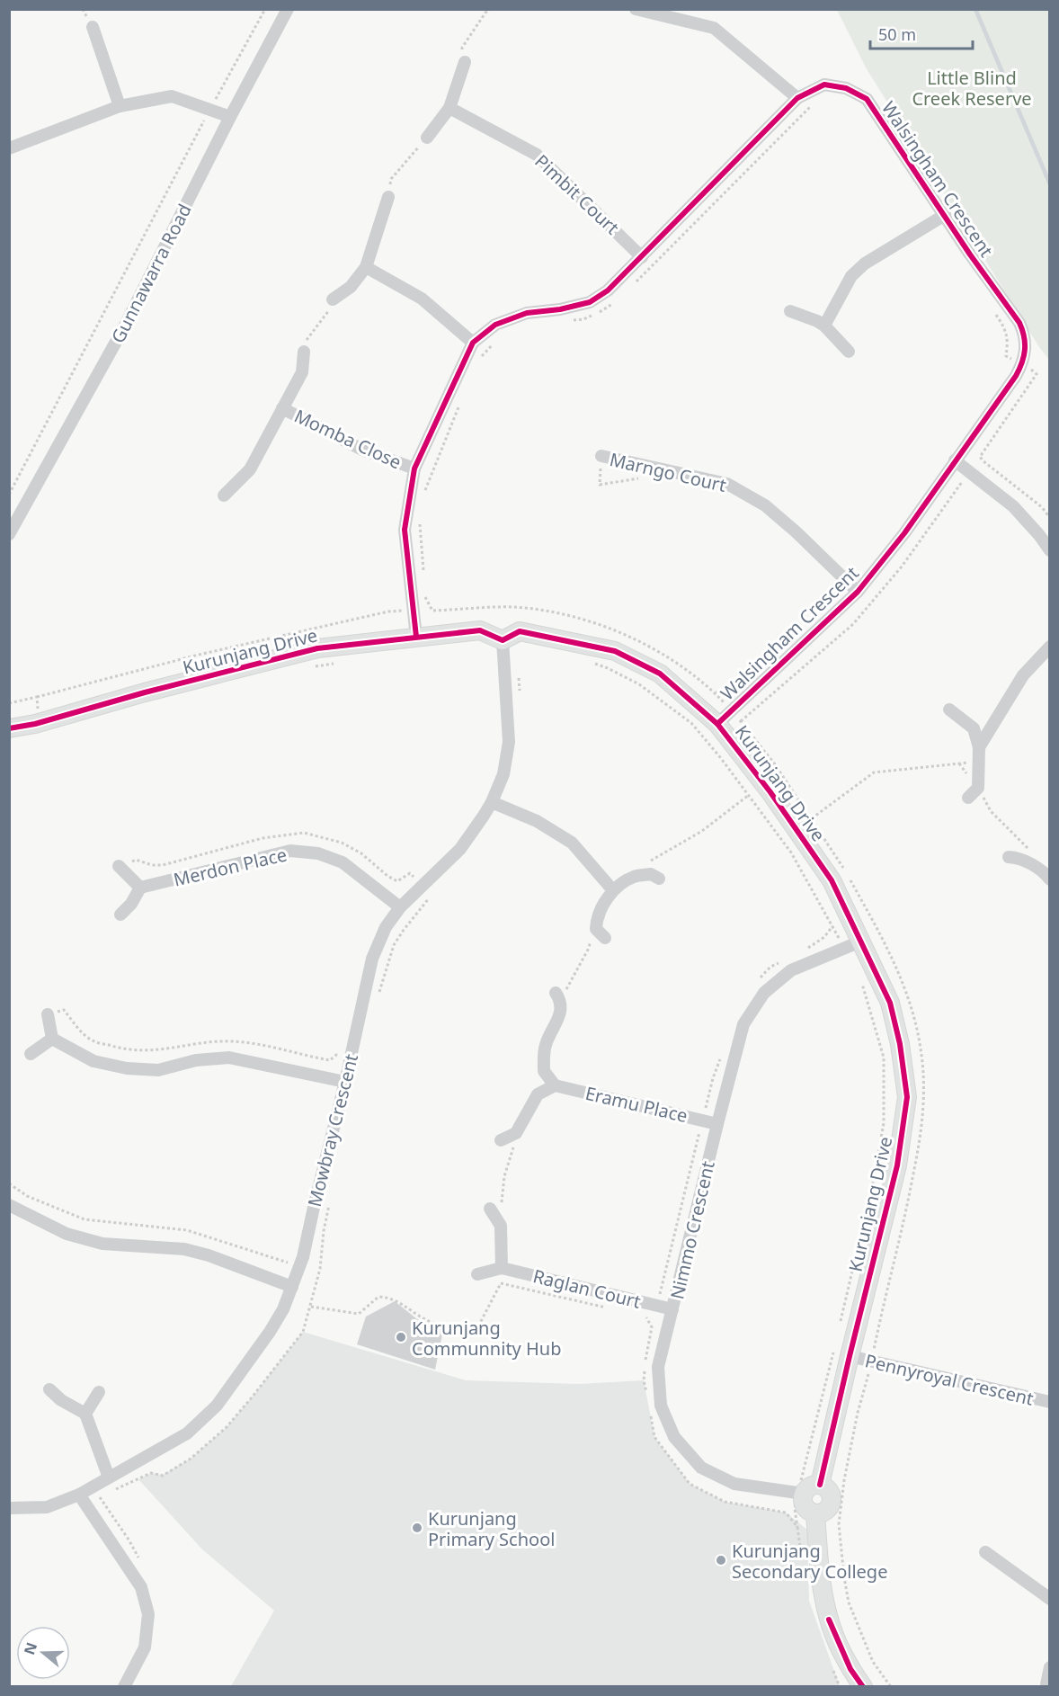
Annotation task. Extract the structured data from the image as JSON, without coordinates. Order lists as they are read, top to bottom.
{
  "streets": {
    "street": [
      "Walsingham Crescent",
      "Pimbit Court",
      "Gunnawarra Road",
      "Momba Close",
      "Marngo Court",
      "Kurunjang Drive",
      "Merdon Place",
      "Eramu Place",
      "Mowbray Crescent",
      "Nimmo Crescent",
      "Raglan Court",
      "Pennyroyal Crescent"
    ]
  },
  "crossings": [
    ["Walsingham Crescent", "Pimbit Court"],
    ["Walsingham Crescent", "Momba Close"],
    ["Walsingham Crescent", "Marngo Court"],
    ["Walsingham Crescent", "Kurunjang Drive"],
    ["Kurunjang Drive", "Mowbray Crescent"],
    ["Kurunjang Drive", "Nimmo Crescent"],
    ["Kurunjang Drive", "Pennyroyal Crescent"],
    ["Merdon Place", "Mowbray Crescent"],
    ["Eramu Place", "Nimmo Crescent"],
    ["Nimmo Crescent", "Raglan Court"]
  ],
  "parks": ["Little Blind Creek Reserve"],
  "places": ["Kurunjang Communnity Hub", "Kurunjang Primary School", "Kurunjang Secondary College"],
  "scale_bar": "50 m",
  "north": "left"
}
